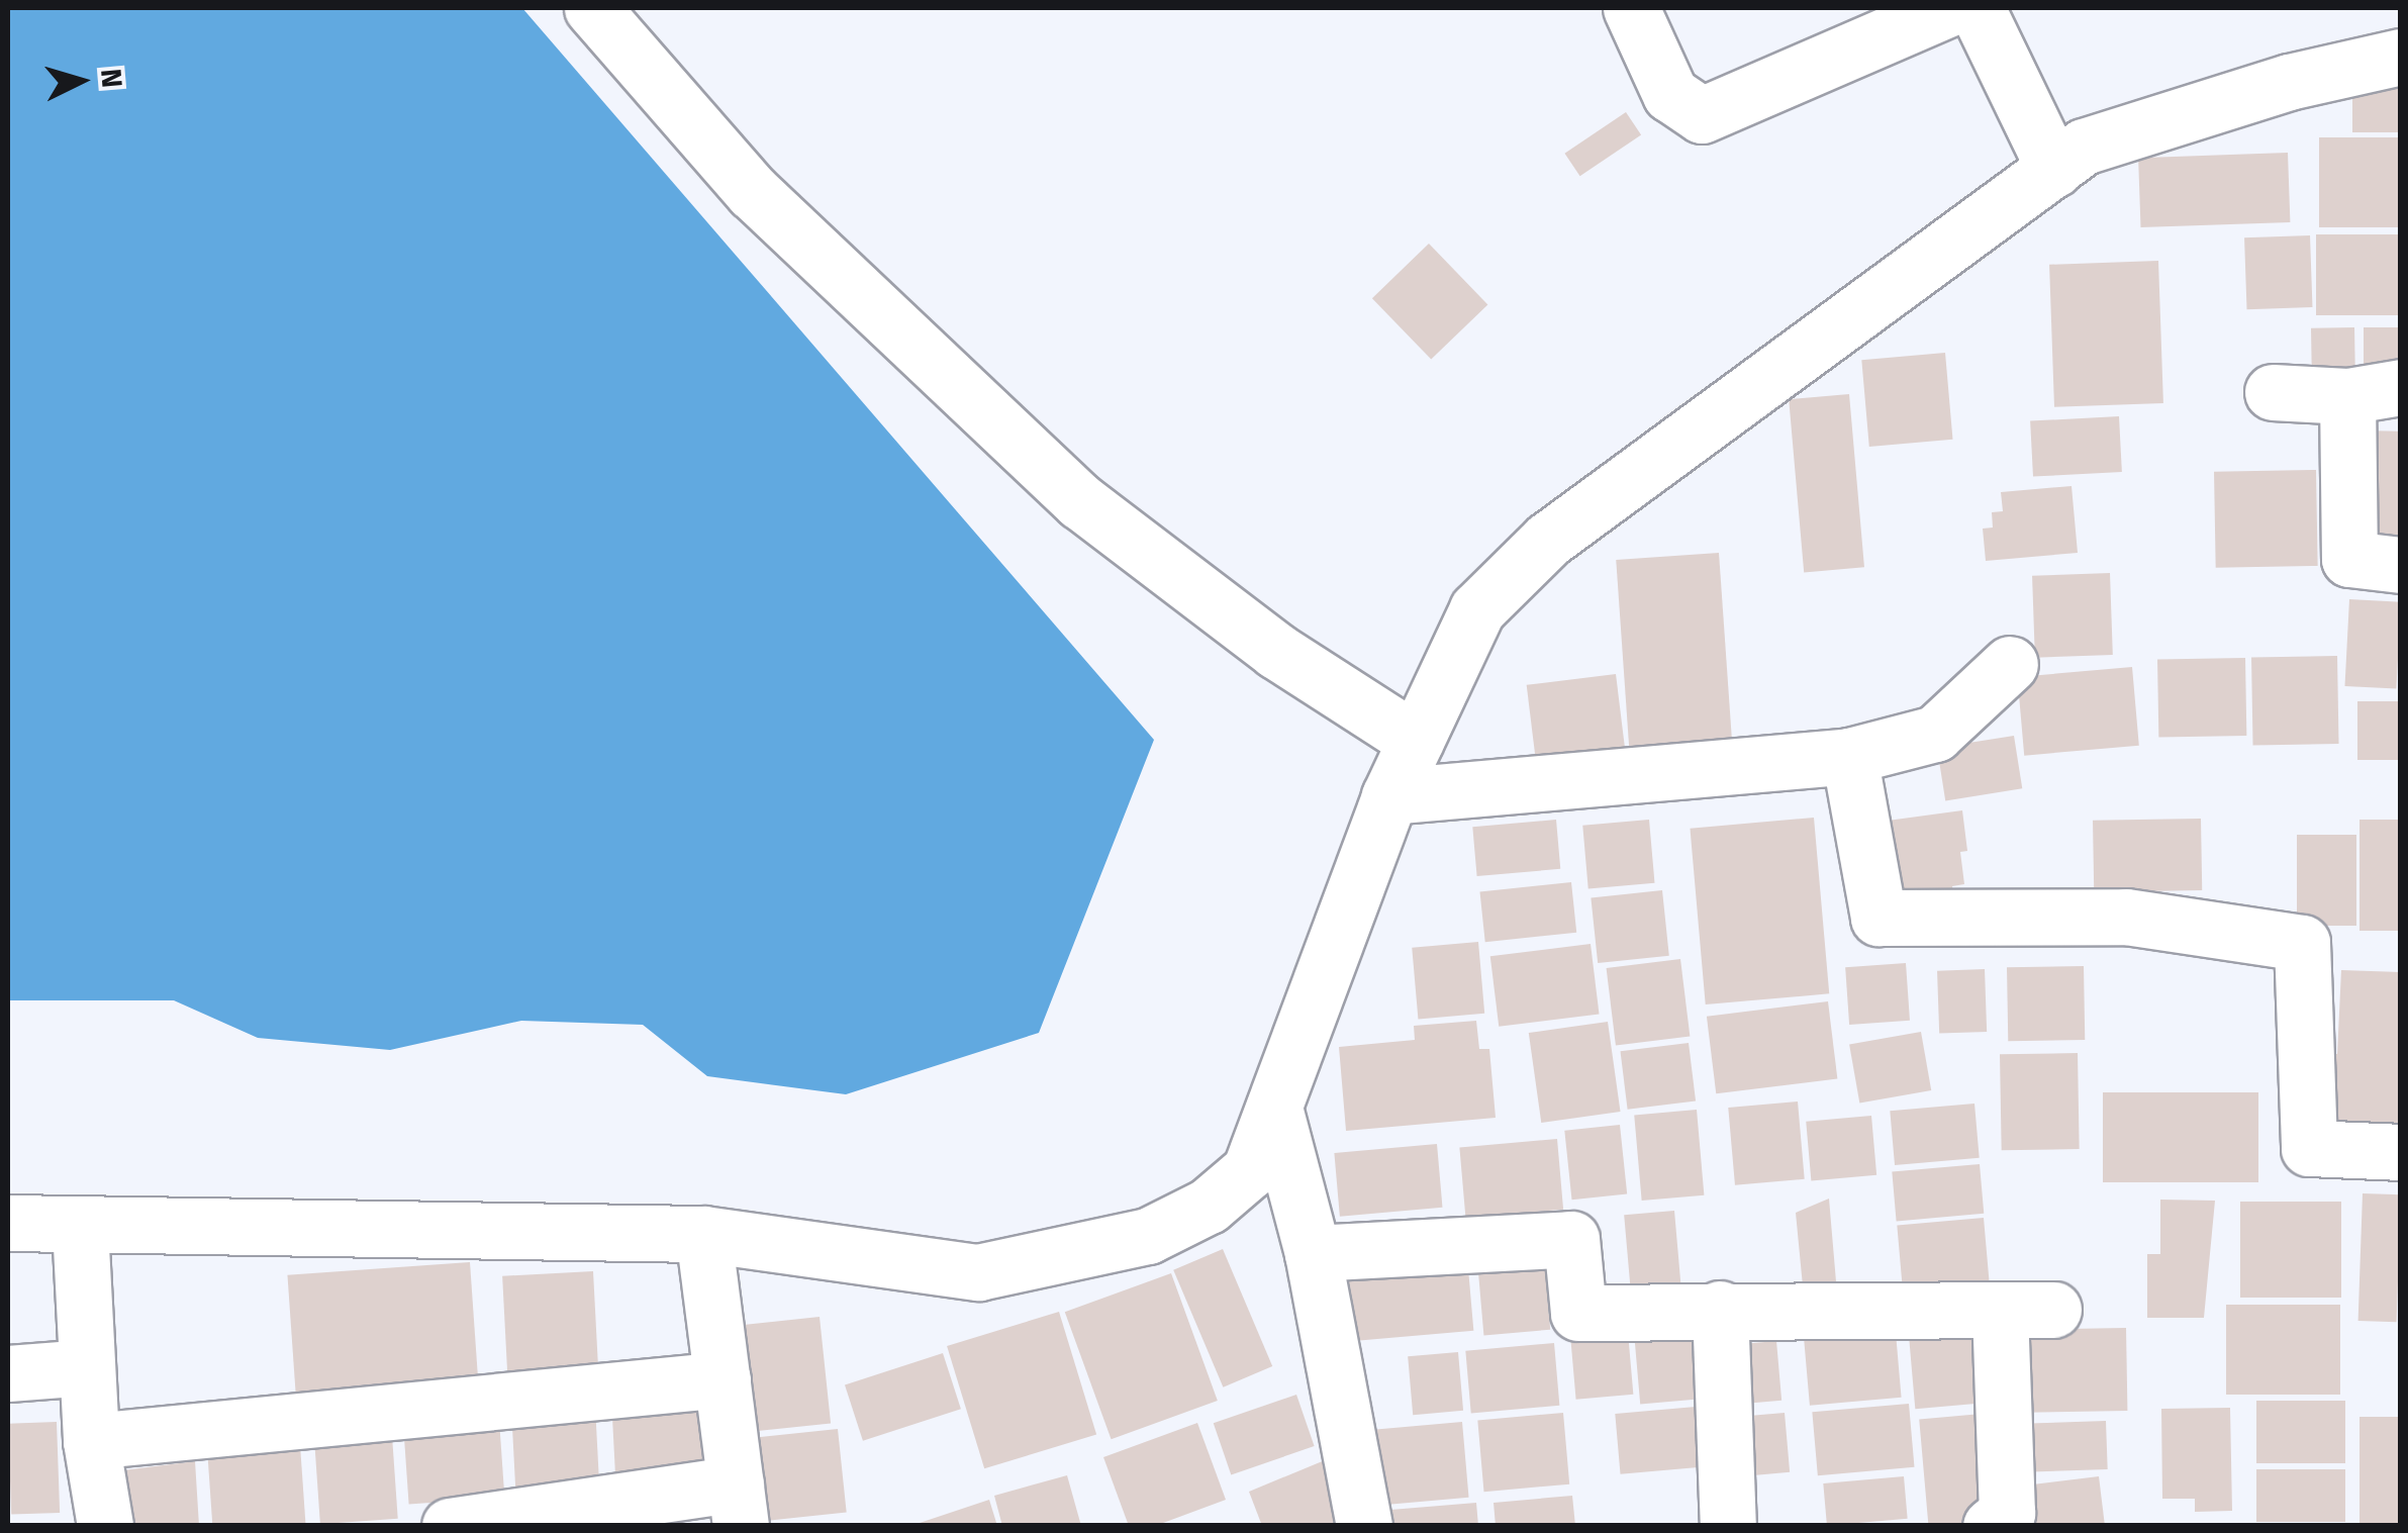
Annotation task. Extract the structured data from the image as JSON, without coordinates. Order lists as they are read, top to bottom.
{
  "north": "right"
}
